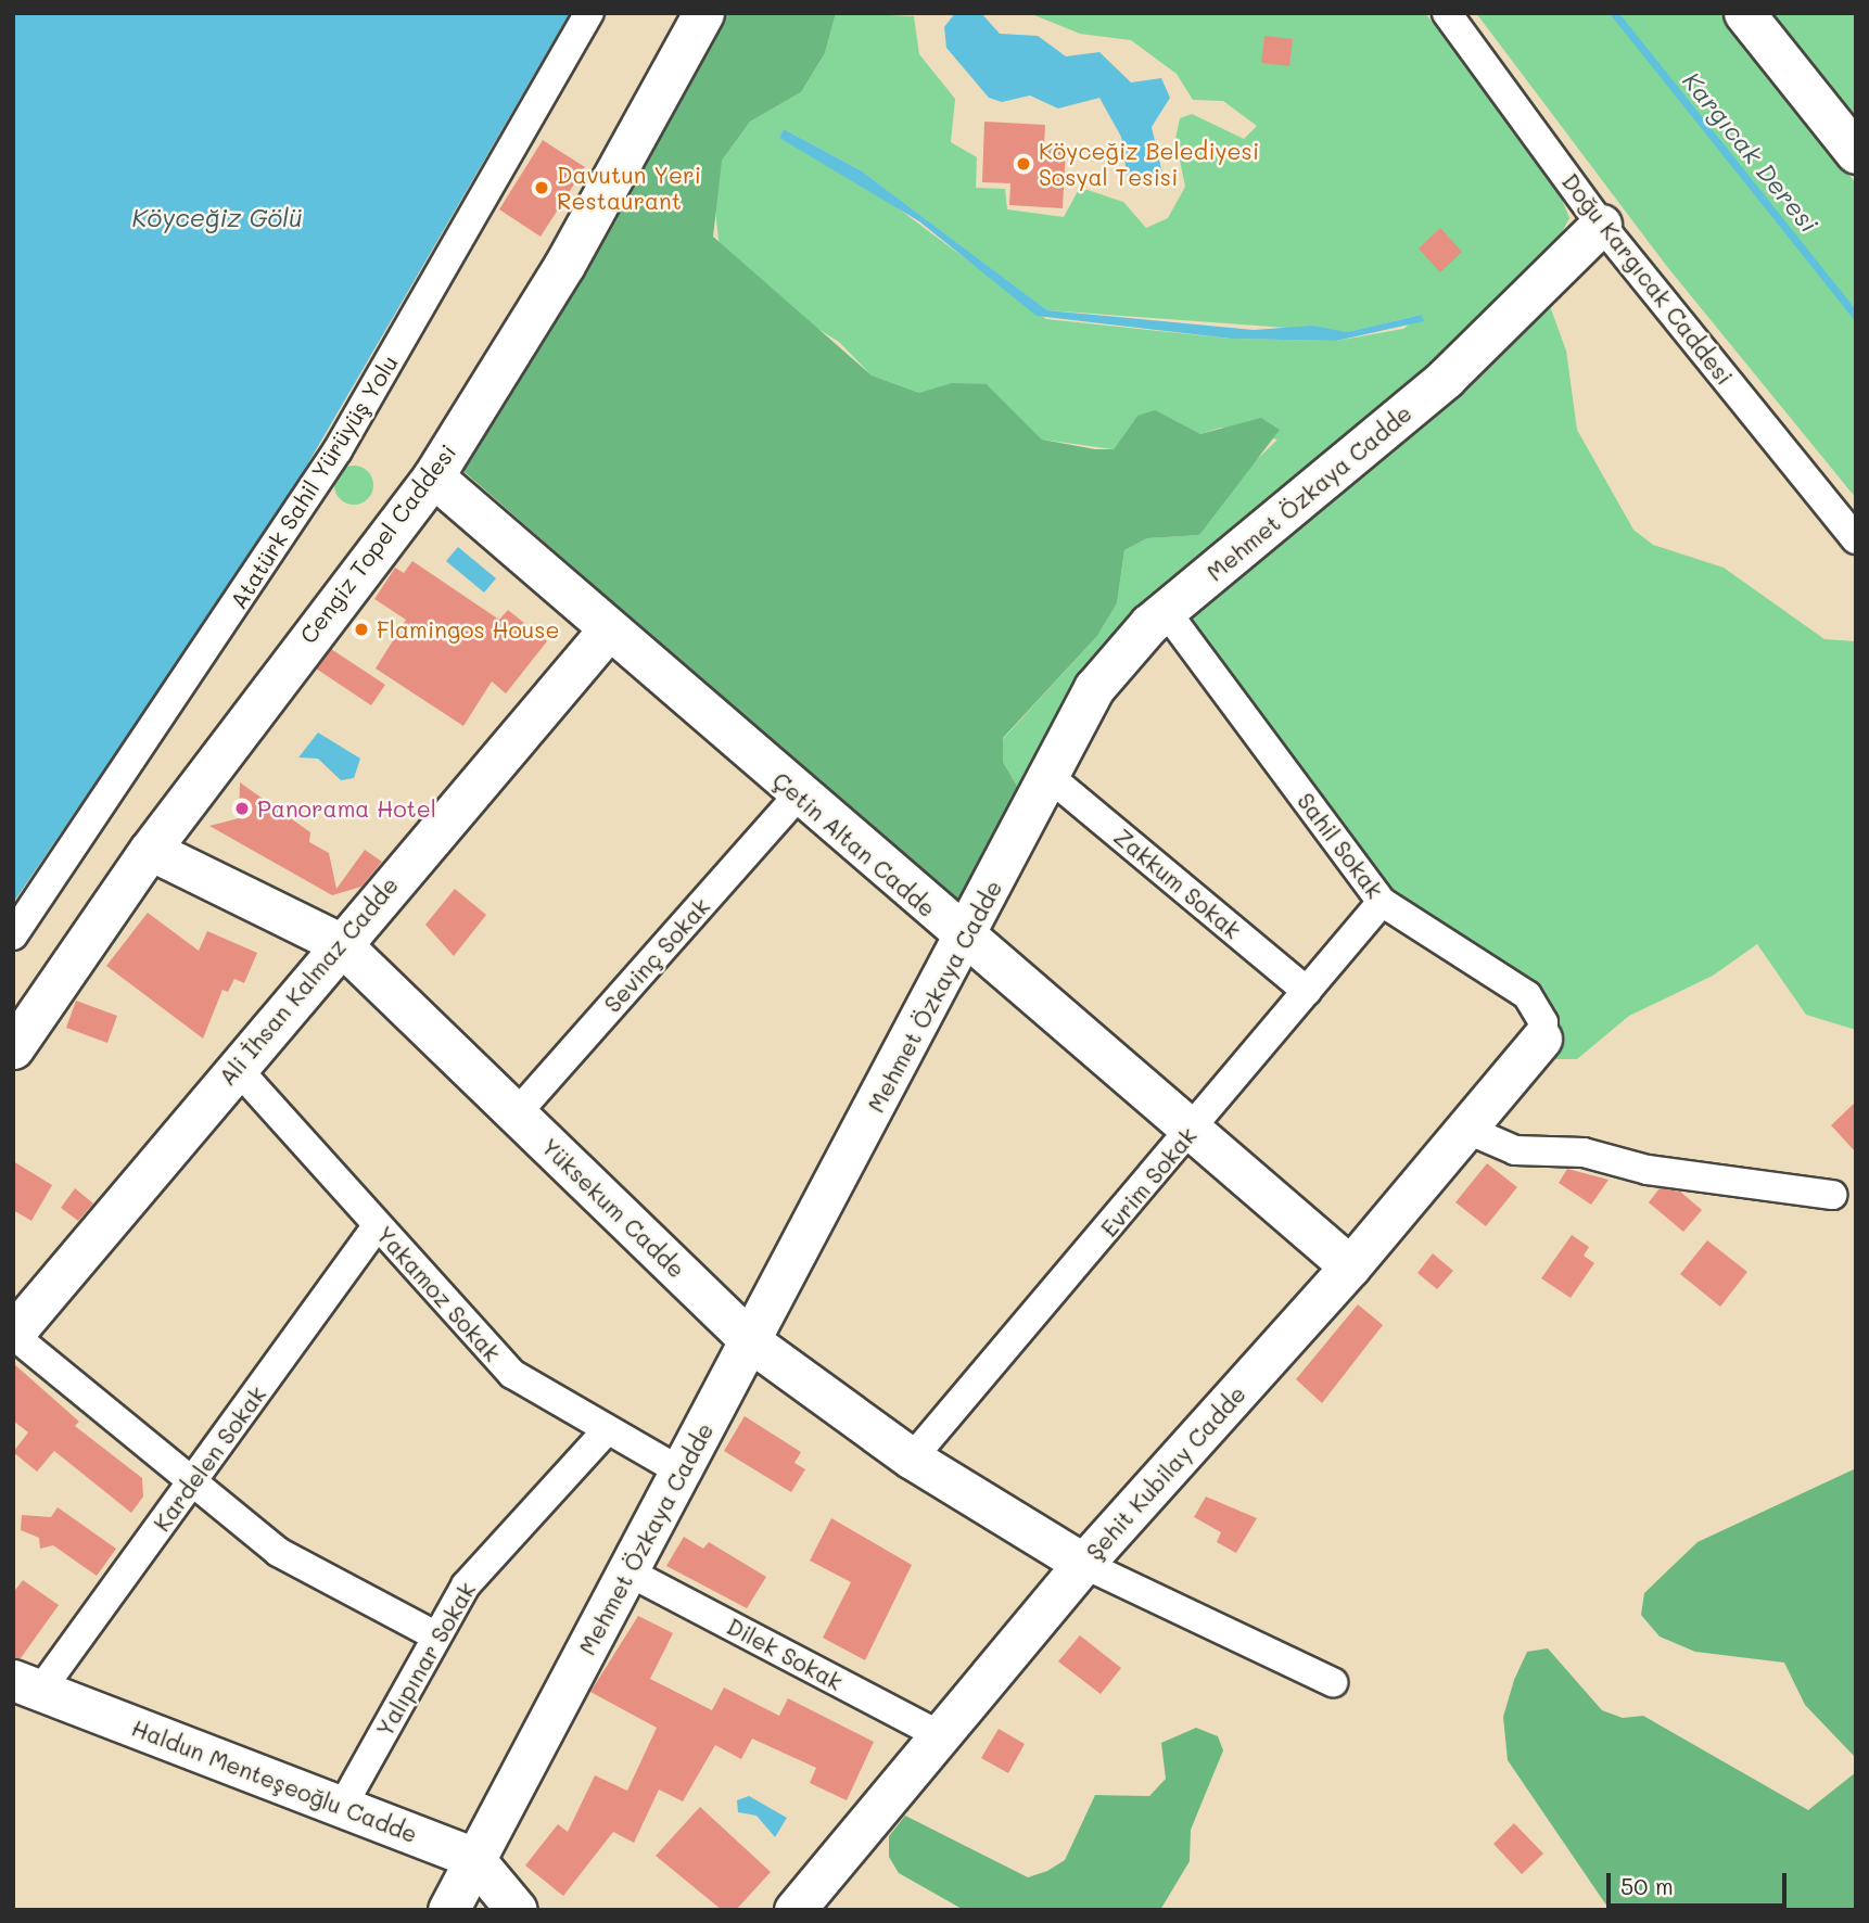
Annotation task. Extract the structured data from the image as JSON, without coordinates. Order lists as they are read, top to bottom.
{
  "streets": {
    "street": [
      "Doğu Kargıcak Caddesi",
      "Atatürk Sahil Yürüyüş Yolu",
      "Mehmet Özkaya Cadde",
      "Cengiz Topel Caddesi",
      "Çetin Altan Cadde",
      "Sahil Sokak",
      "Zakkum Sokak",
      "Sevinç Sokak",
      "Ali İhsan Kalmaz Cadde",
      "Evrim Sokak",
      "Yüksekum Cadde",
      "Yakamoz Sokak",
      "Kardelen Sokak",
      "Şehit Kubilay Cadde",
      "Dilek Sokak",
      "Yalıpınar Sokak",
      "Haldun Menteşeoğlu Cadde"
    ]
  },
  "crossings": [
    ["Doğu Kargıcak Caddesi", "Mehmet Özkaya Cadde"],
    ["Mehmet Özkaya Cadde", "Çetin Altan Cadde"],
    ["Mehmet Özkaya Cadde", "Sahil Sokak"],
    ["Mehmet Özkaya Cadde", "Zakkum Sokak"],
    ["Mehmet Özkaya Cadde", "Yüksekum Cadde"],
    ["Mehmet Özkaya Cadde", "Yakamoz Sokak"],
    ["Mehmet Özkaya Cadde", "Dilek Sokak"],
    ["Mehmet Özkaya Cadde", "Haldun Menteşeoğlu Cadde"],
    ["Cengiz Topel Caddesi", "Çetin Altan Cadde"],
    ["Cengiz Topel Caddesi", "Yüksekum Cadde"],
    ["Çetin Altan Cadde", "Sevinç Sokak"],
    ["Çetin Altan Cadde", "Ali İhsan Kalmaz Cadde"],
    ["Çetin Altan Cadde", "Evrim Sokak"],
    ["Çetin Altan Cadde", "Şehit Kubilay Cadde"],
    ["Sahil Sokak", "Evrim Sokak"],
    ["Sahil Sokak", "Şehit Kubilay Cadde"],
    ["Zakkum Sokak", "Evrim Sokak"],
    ["Sevinç Sokak", "Yüksekum Cadde"],
    ["Ali İhsan Kalmaz Cadde", "Yüksekum Cadde"],
    ["Ali İhsan Kalmaz Cadde", "Yakamoz Sokak"],
    ["Evrim Sokak", "Yüksekum Cadde"],
    ["Yüksekum Cadde", "Şehit Kubilay Cadde"],
    ["Yakamoz Sokak", "Kardelen Sokak"],
    ["Yakamoz Sokak", "Yalıpınar Sokak"],
    ["Kardelen Sokak", "Haldun Menteşeoğlu Cadde"],
    ["Şehit Kubilay Cadde", "Dilek Sokak"],
    ["Yalıpınar Sokak", "Haldun Menteşeoğlu Cadde"]
  ],
  "water": ["Kargıcak Deresi", "Köyceğiz Gölü"],
  "places": [
    "Köyceğiz Belediyesi Sosyal Tesisi",
    "Davutun Yeri Restaurant",
    "Flamingos House",
    "Panorama Hotel"
  ],
  "scale_bar": "50 m"
}
